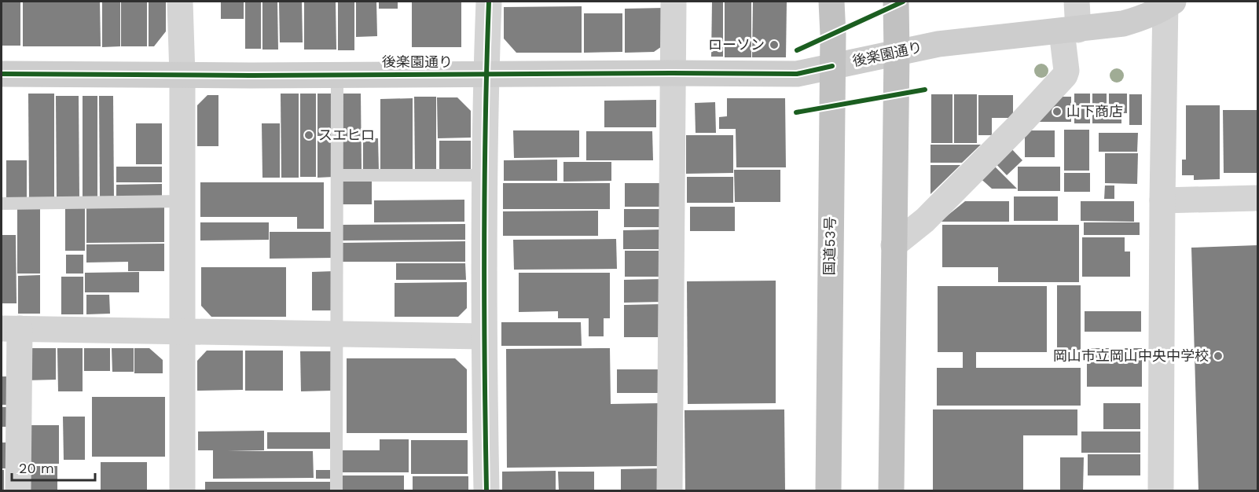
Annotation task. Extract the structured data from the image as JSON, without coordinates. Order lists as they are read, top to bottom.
{
  "streets": {
    "highway": ["国道53号"],
    "street": ["後楽園通り"]
  },
  "crossings": [
    ["後楽園通り", "国道53号"]
  ],
  "places": [
    "ローソン",
    "山下商店",
    "スエヒロ",
    "岡山市立岡山中央中学校"
  ],
  "scale_bar": "20 m"
}
